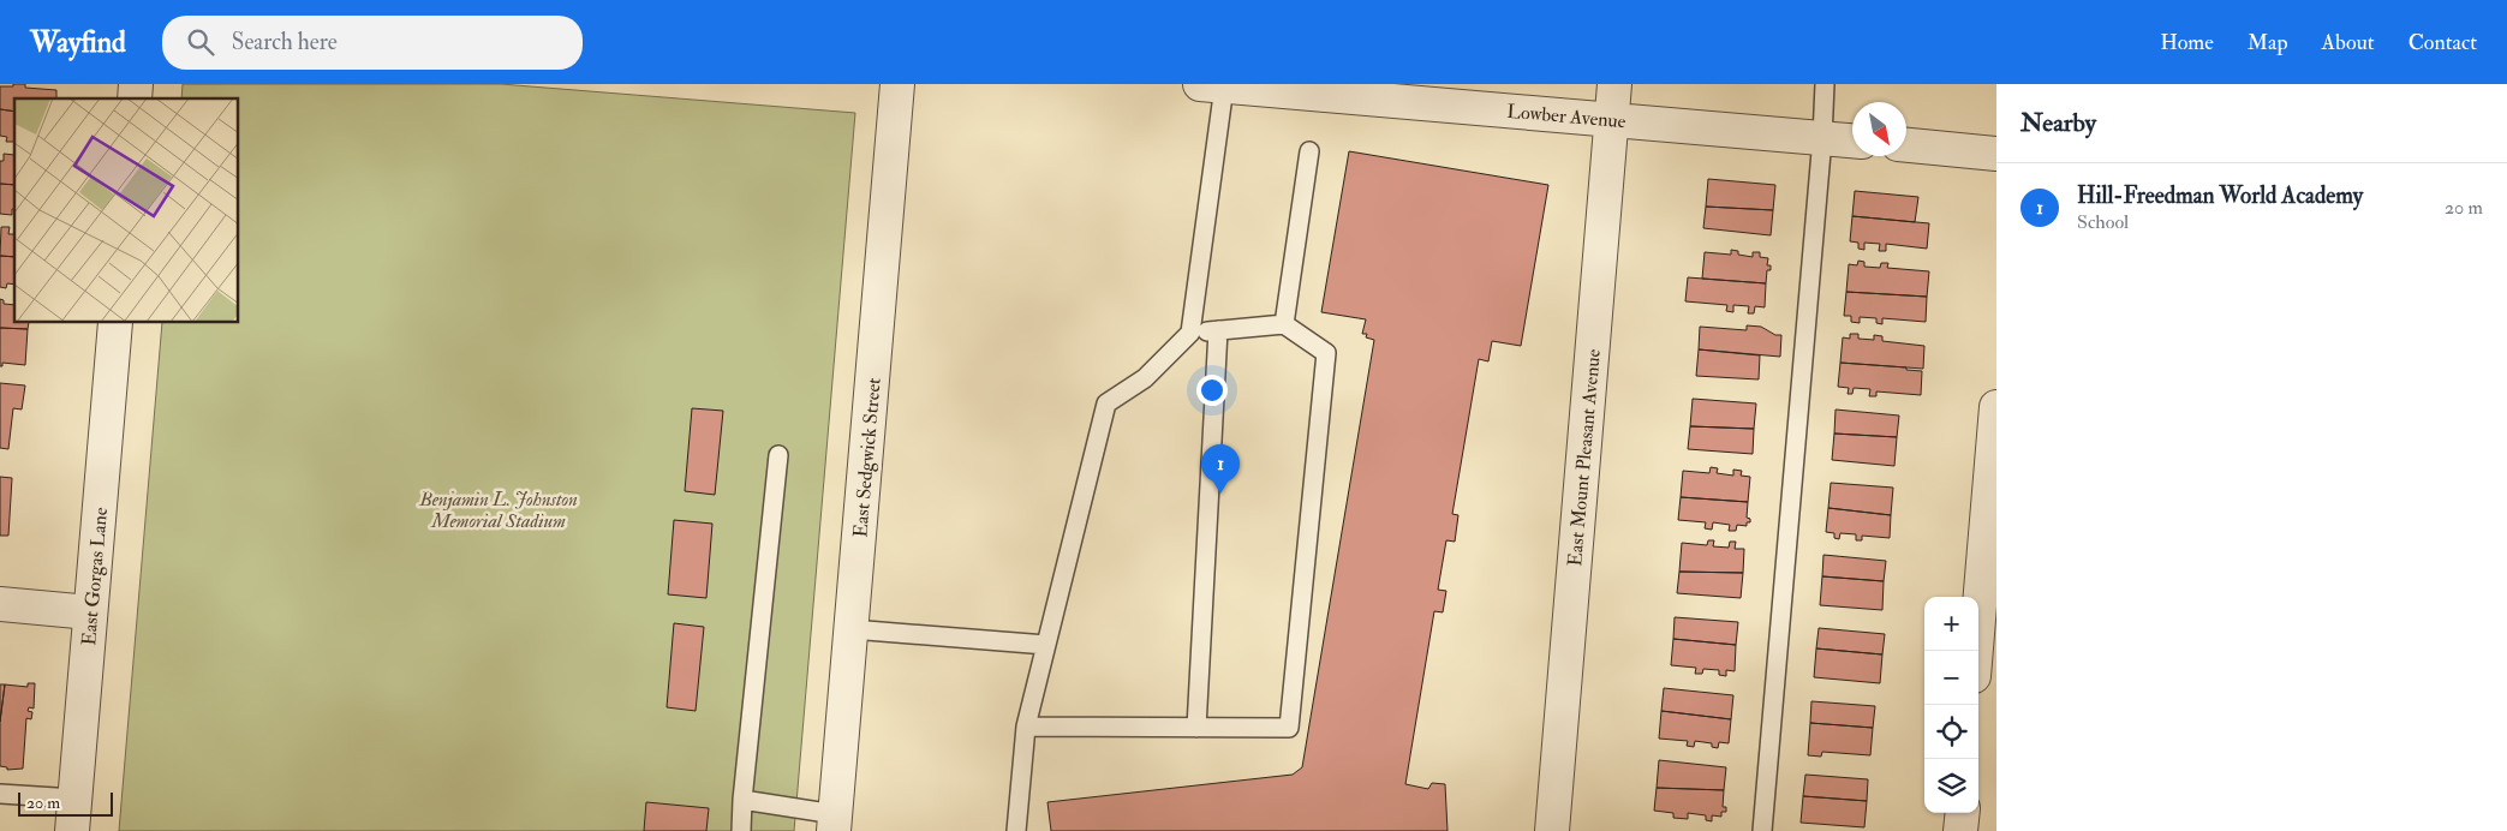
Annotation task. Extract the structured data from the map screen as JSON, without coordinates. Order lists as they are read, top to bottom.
{
  "streets": {
    "street": [
      "Lowber Avenue",
      "East Sedgwick Street",
      "East Mount Pleasant Avenue",
      "East Gorgas Lane"
    ]
  },
  "crossings": [
    ["Lowber Avenue", "East Mount Pleasant Avenue"]
  ],
  "parks": ["Benjamin L. Johnston Memorial Stadium"],
  "scale_bar": "20 m",
  "north": "bottom right",
  "page": {
    "header": "Wayfind",
    "search": "Search here",
    "nav": [
      "Home",
      "Map",
      "About",
      "Contact"
    ],
    "heading": "Nearby",
    "list": [
      {
        "mark": "1",
        "name": "Hill-Freedman World Academy",
        "note": "School",
        "value": "20 m"
      }
    ],
    "pins": "1",
    "map_buttons": ["+", "−"],
    "scale": "20 m"
  }
}
